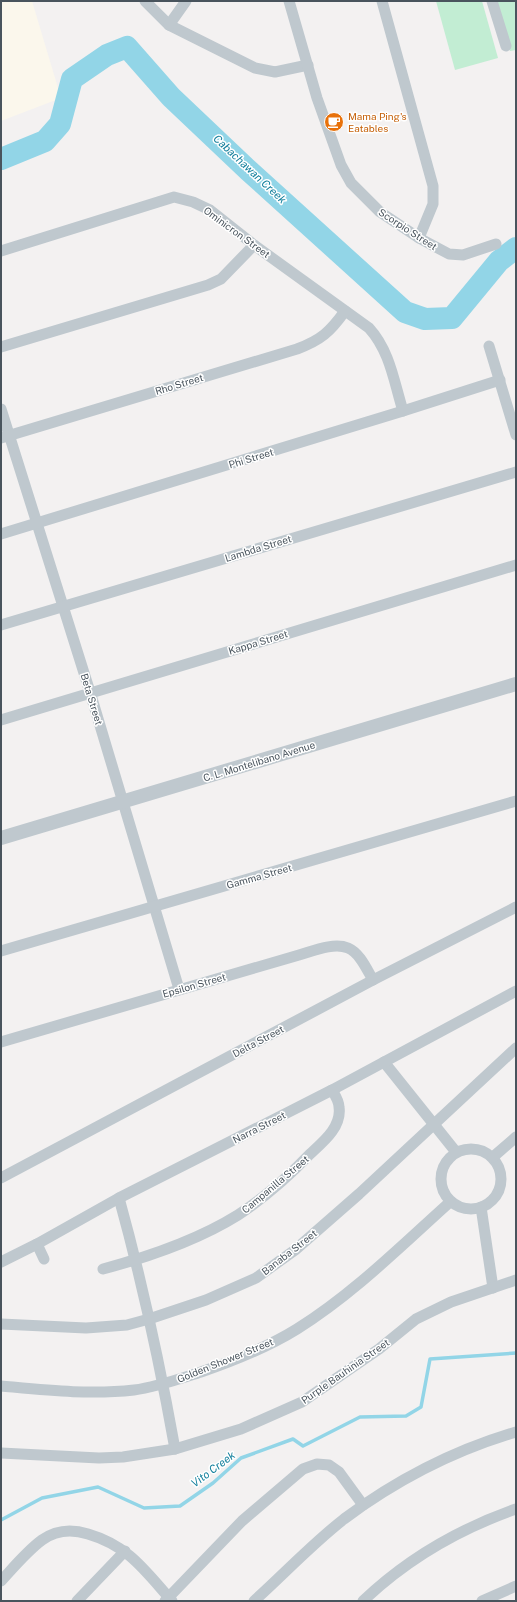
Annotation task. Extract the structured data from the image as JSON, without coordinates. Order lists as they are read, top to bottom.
{
  "streets": {
    "street": [
      "Scorpio Street",
      "Ominicron Street",
      "Rho Street",
      "Phi Street",
      "Lambda Street",
      "Kappa Street",
      "Beta Street",
      "C. L. Montelibano Avenue",
      "Gamma Street",
      "Epsilon Street",
      "Delta Street",
      "Narra Street",
      "Campanilla Street",
      "Banaba Street",
      "Golden Shower Street",
      "Purple Bauhinia Street"
    ]
  },
  "crossings": [
    ["Ominicron Street", "Rho Street"],
    ["Ominicron Street", "Phi Street"],
    ["Rho Street", "Beta Street"],
    ["Phi Street", "Beta Street"],
    ["Lambda Street", "Beta Street"],
    ["Kappa Street", "Beta Street"],
    ["Beta Street", "C. L. Montelibano Avenue"],
    ["Beta Street", "Gamma Street"],
    ["Beta Street", "Epsilon Street"],
    ["Epsilon Street", "Delta Street"],
    ["Narra Street", "Campanilla Street"]
  ],
  "water": ["Cabachawan Creek", "Vito Creek"],
  "places": {
    "cafe": ["Mama Ping's Eatables"]
  }
}
